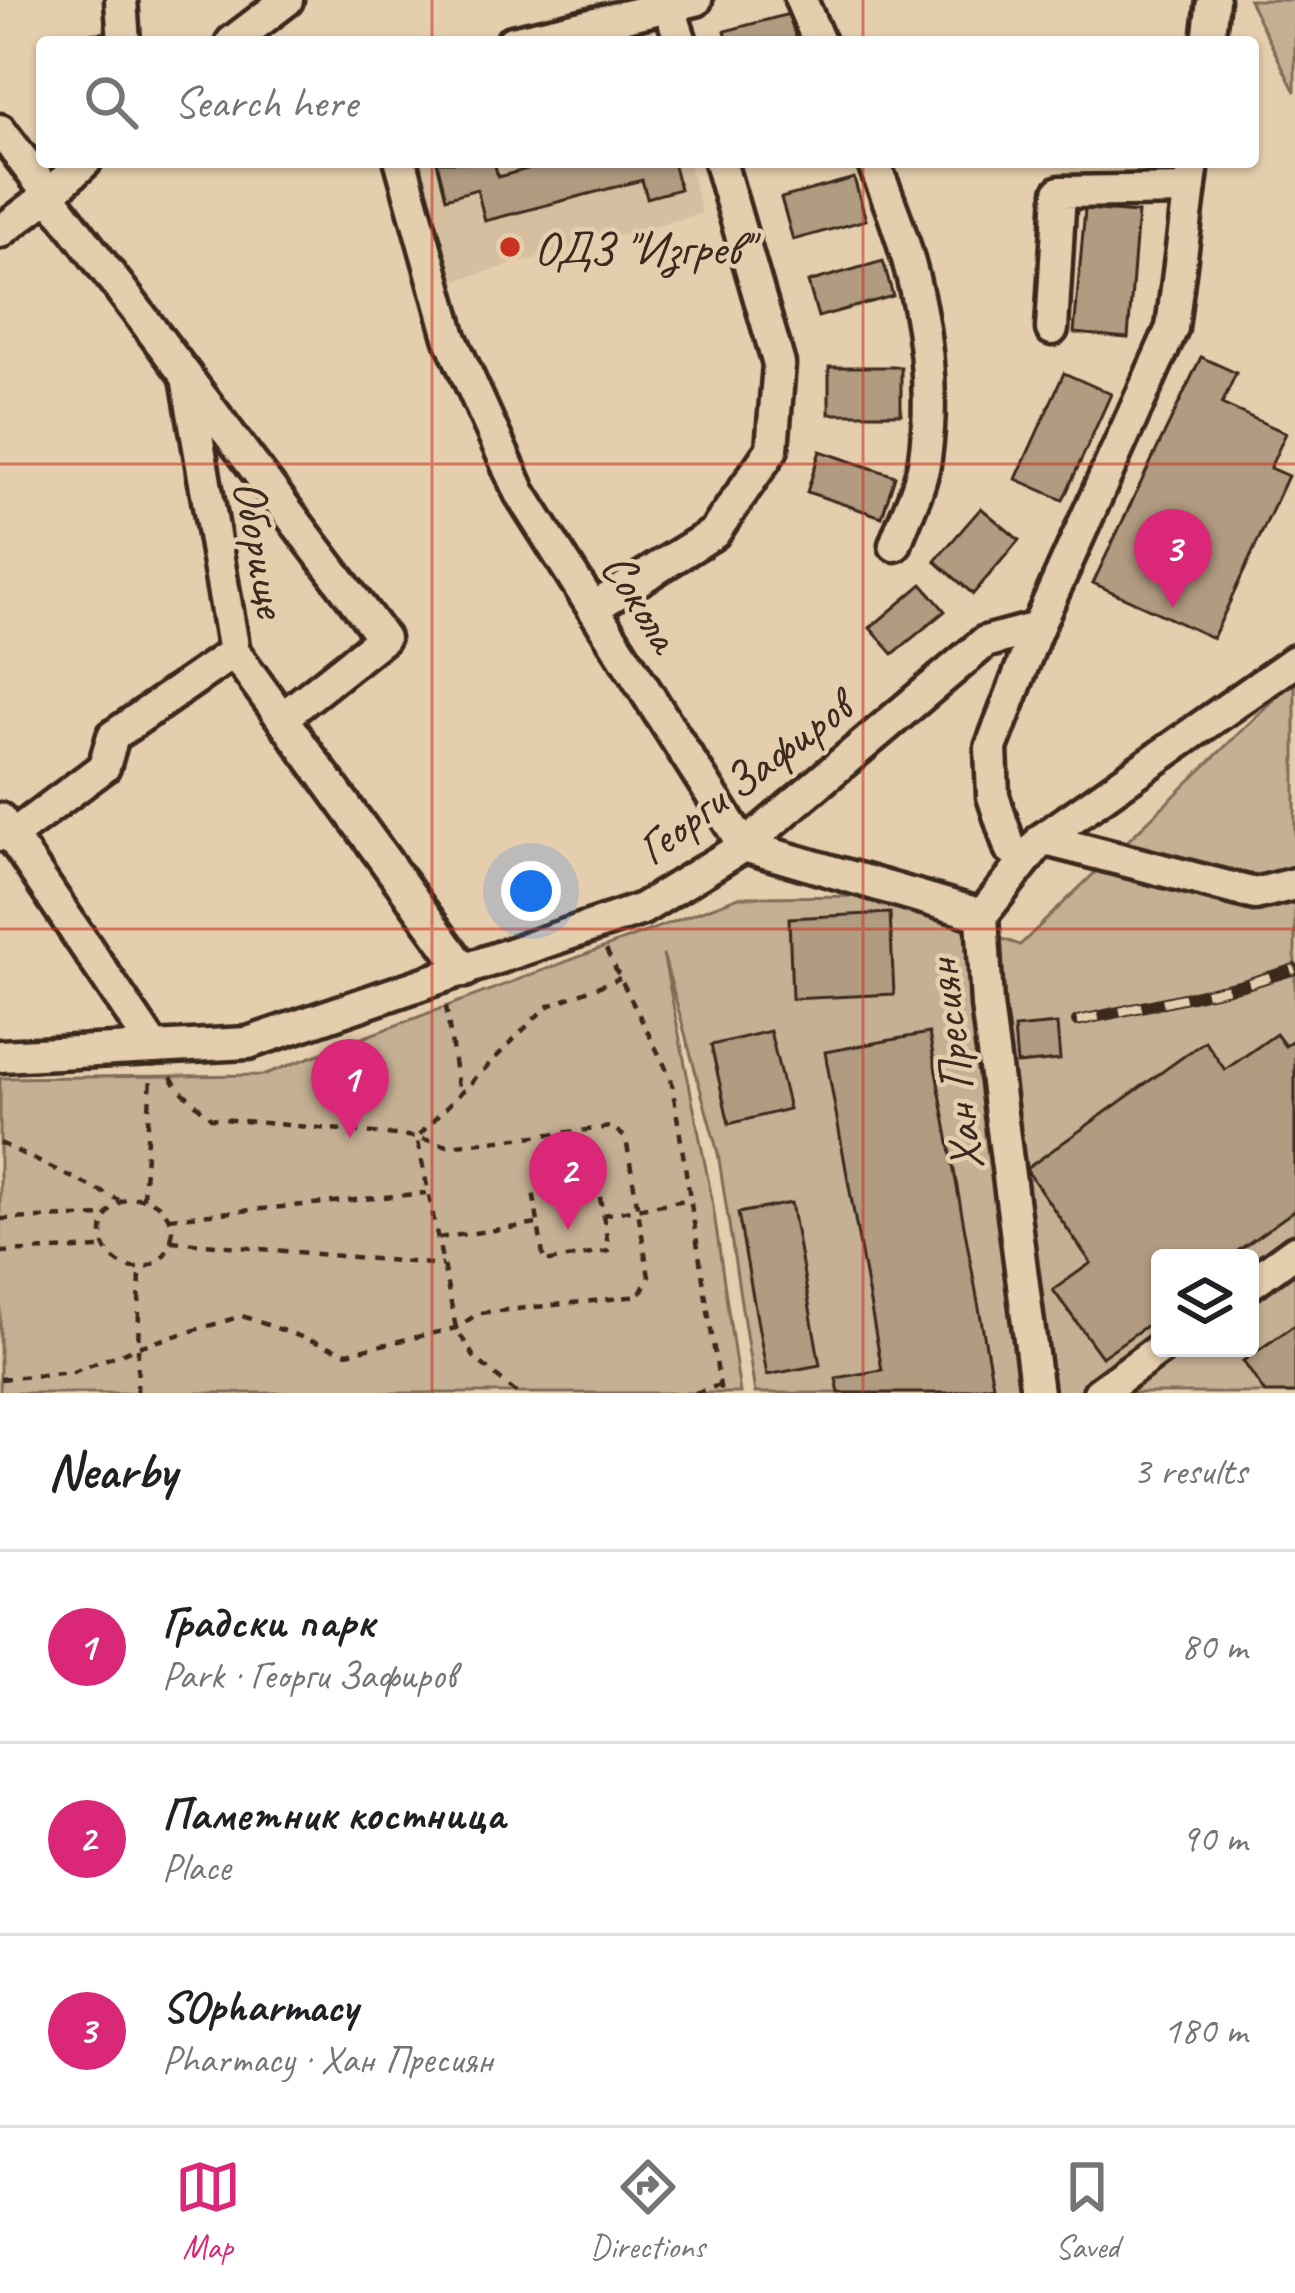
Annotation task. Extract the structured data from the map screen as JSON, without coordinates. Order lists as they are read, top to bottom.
{
  "streets": {
    "street": [
      "Оборище",
      "Сокола",
      "Георги Зафиров",
      "Хан Пресиян"
    ]
  },
  "crossings": [
    ["Оборище", "Георги Зафиров"],
    ["Сокола", "Георги Зафиров"]
  ],
  "places": ["ОДЗ \"Изгрев\""],
  "page": {
    "search": "Search here",
    "pins": ["3", "1", "2"],
    "heading": ["Nearby", "3 results"],
    "list": [
      {
        "mark": "1",
        "name": "Градски парк",
        "note": "Park · Георги Зафиров",
        "value": "80 m"
      },
      {
        "mark": "2",
        "name": "Паметник костница",
        "note": "Place",
        "value": "90 m"
      },
      {
        "mark": "3",
        "name": "SOpharmacy",
        "note": "Pharmacy · Хан Пресиян",
        "value": "180 m"
      }
    ],
    "nav": ["Map", "Directions", "Saved"]
  }
}
